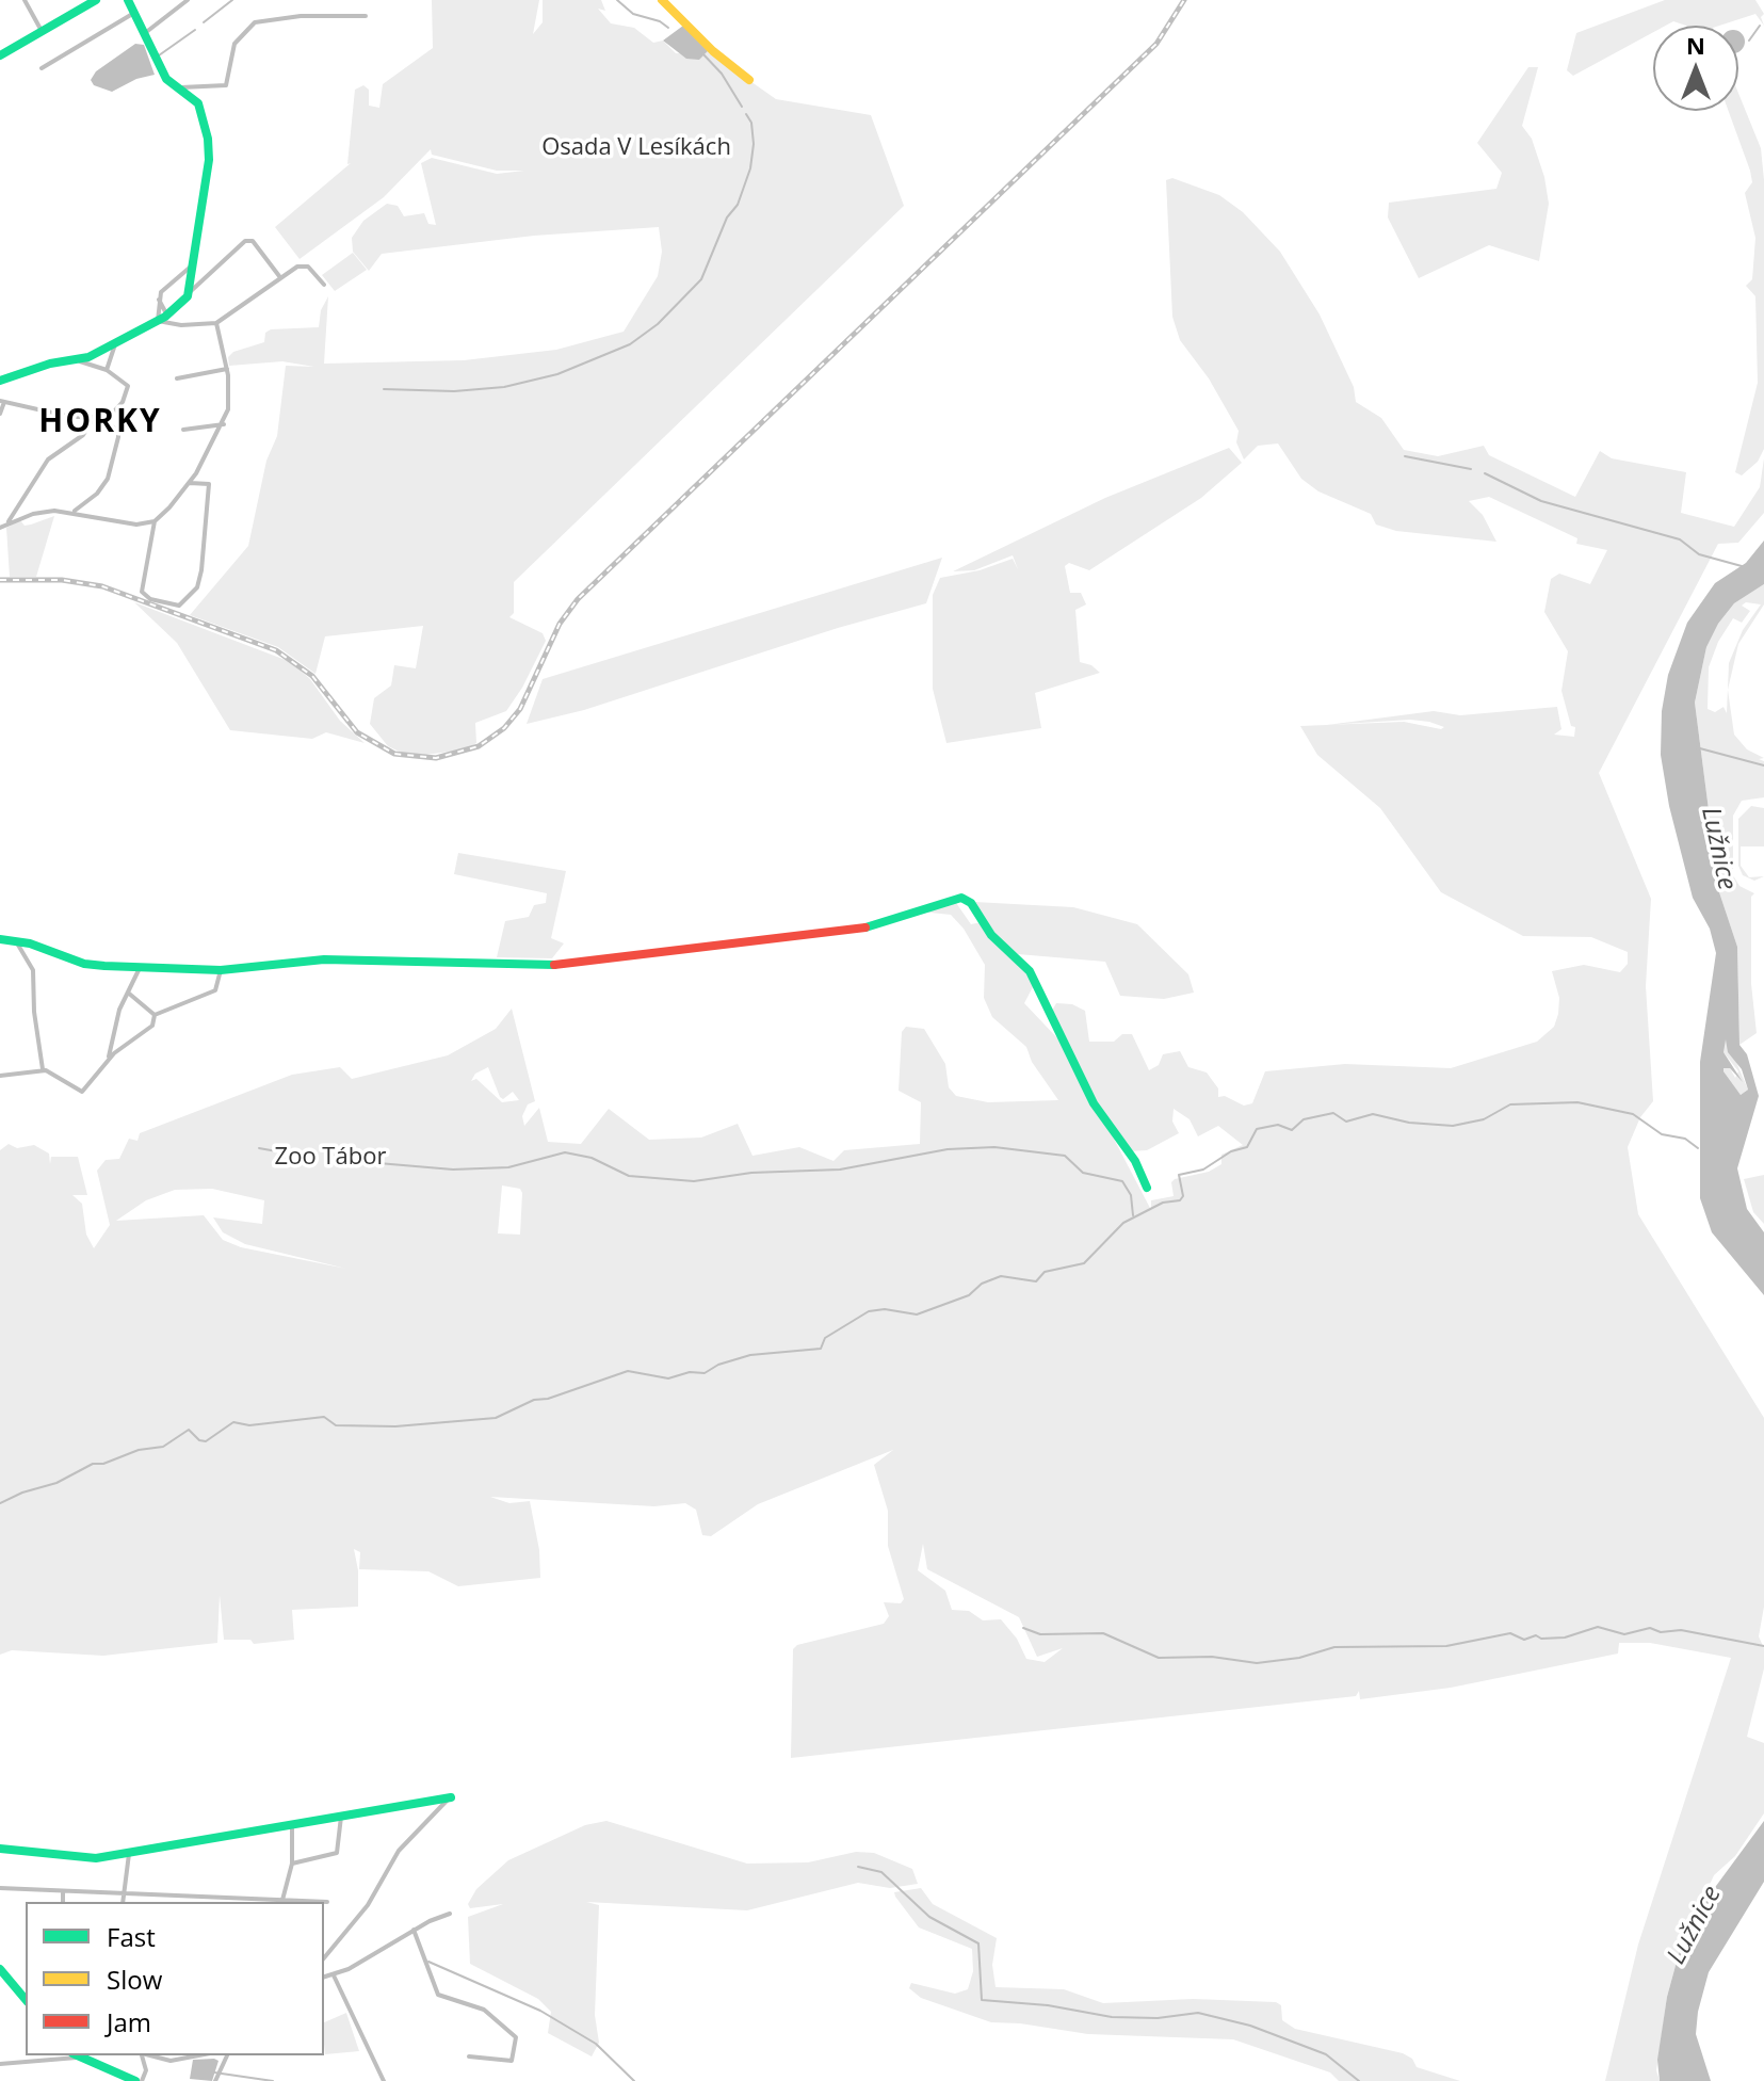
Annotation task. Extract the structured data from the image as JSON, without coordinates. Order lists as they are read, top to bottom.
{
  "districts": ["HORKY"],
  "water": ["Lužnice"],
  "parks": ["Osada V Lesíkách", "Zoo Tábor"],
  "legend": ["Fast", "Slow", "Jam"],
  "north": "top"
}
